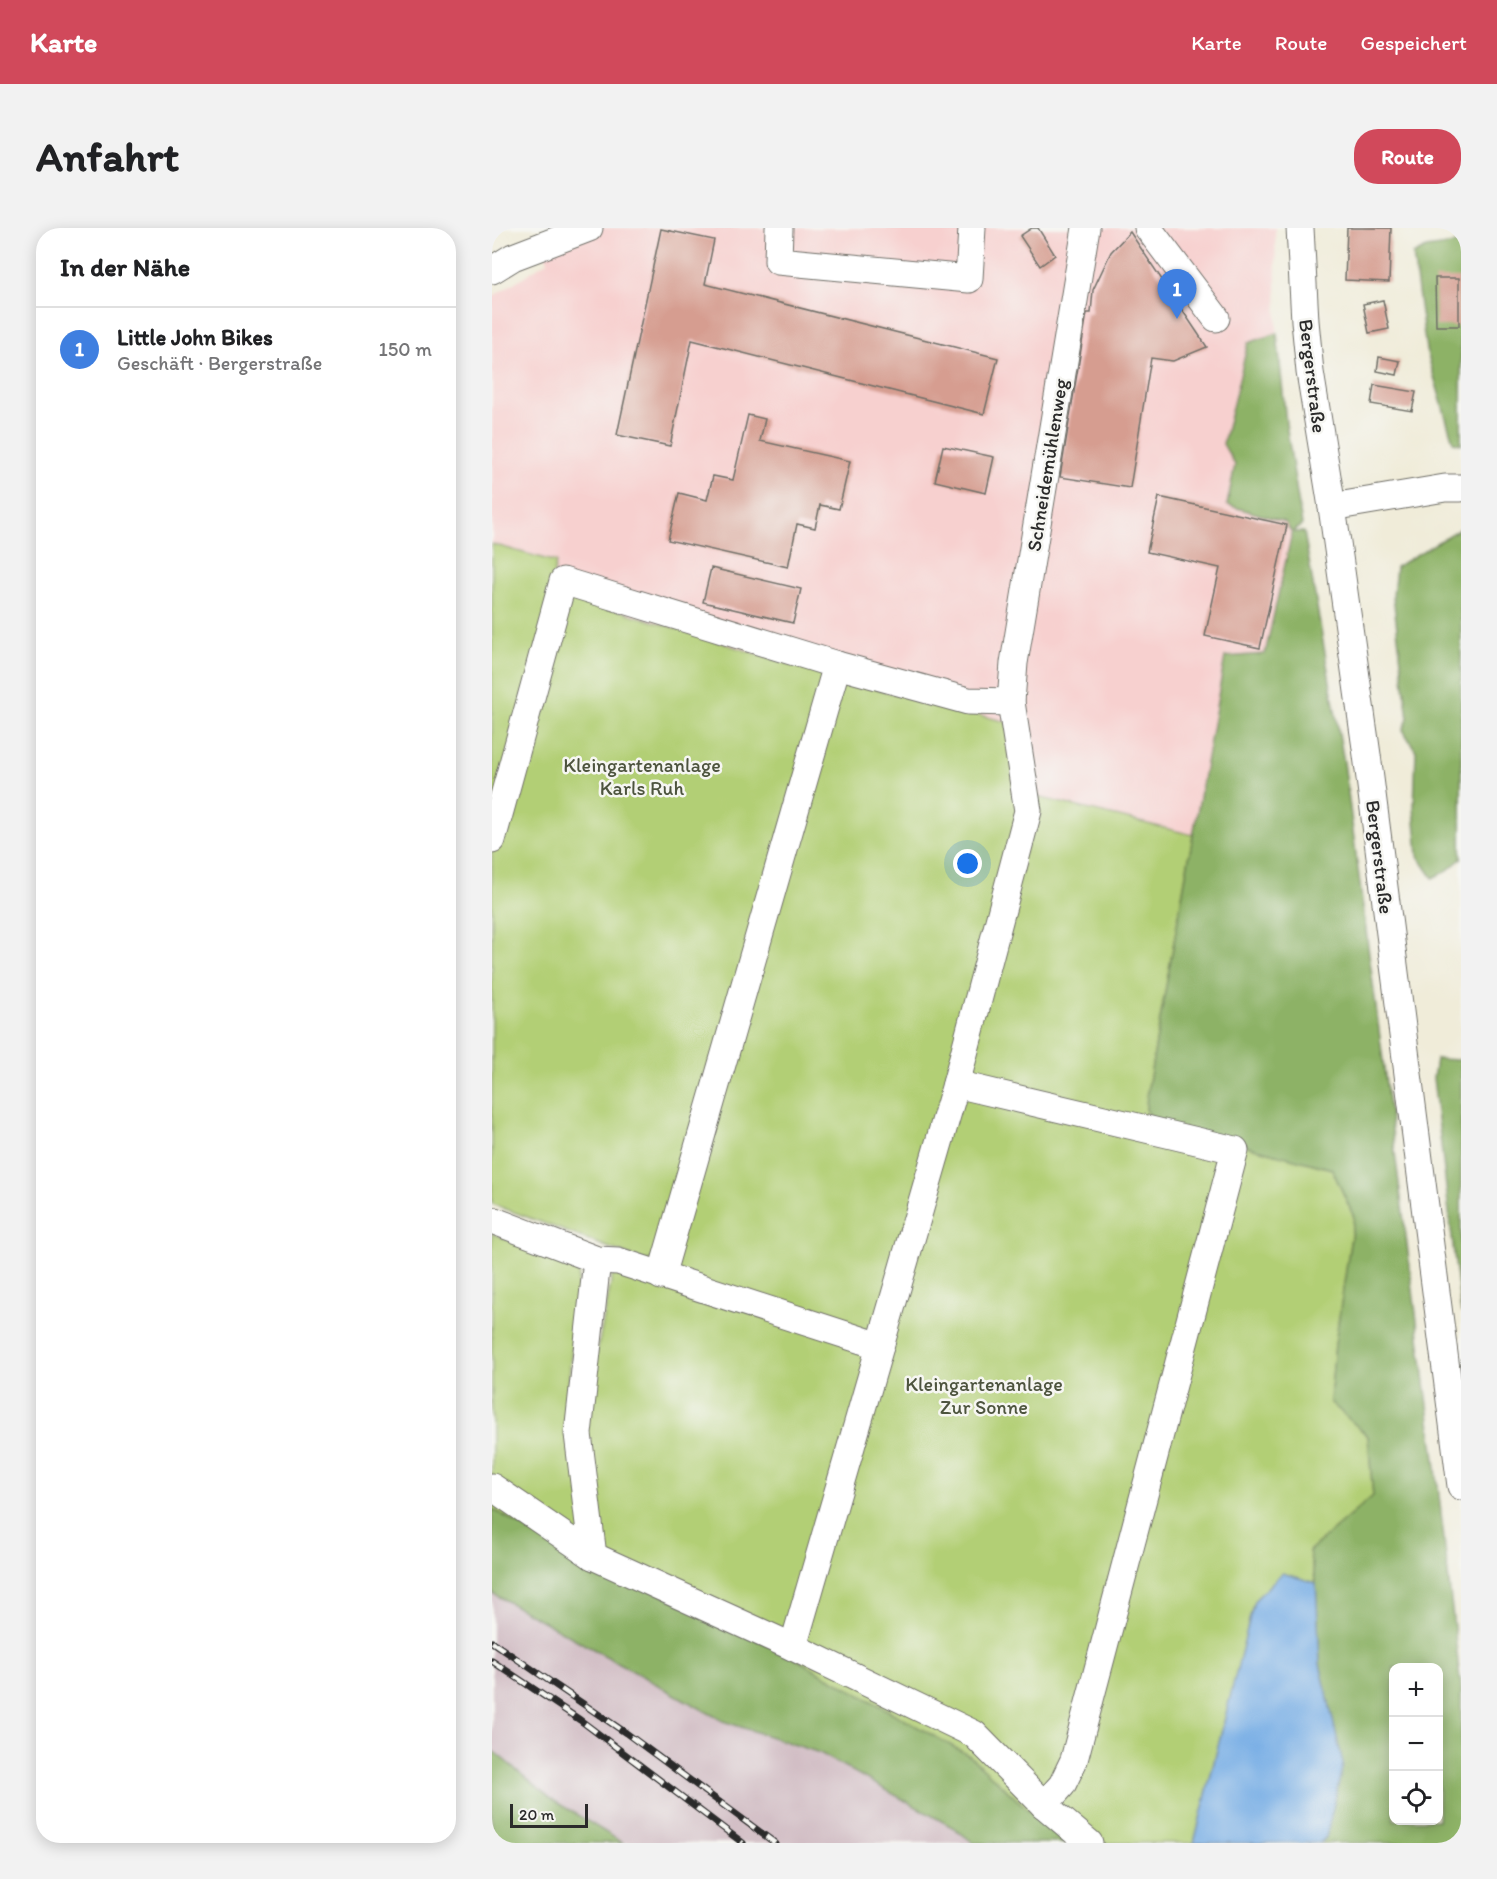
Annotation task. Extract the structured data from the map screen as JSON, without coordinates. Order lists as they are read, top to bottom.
{
  "streets": {
    "street": ["Bergerstraße", "Schneidemühlenweg"]
  },
  "parks": ["Kleingartenanlage Karls Ruh", "Kleingartenanlage Zur Sonne"],
  "scale_bar": "20 m",
  "page": {
    "header": "Karte",
    "nav": ["Karte", "Route", "Gespeichert"],
    "buttons": "Route",
    "title": "Anfahrt",
    "heading": "In der Nähe",
    "pins": "1",
    "list": [
      {
        "mark": "1",
        "name": "Little John Bikes",
        "note": "Geschäft · Bergerstraße",
        "value": "150 m"
      }
    ],
    "map_buttons": ["+", "−"],
    "scale": "20 m"
  }
}
